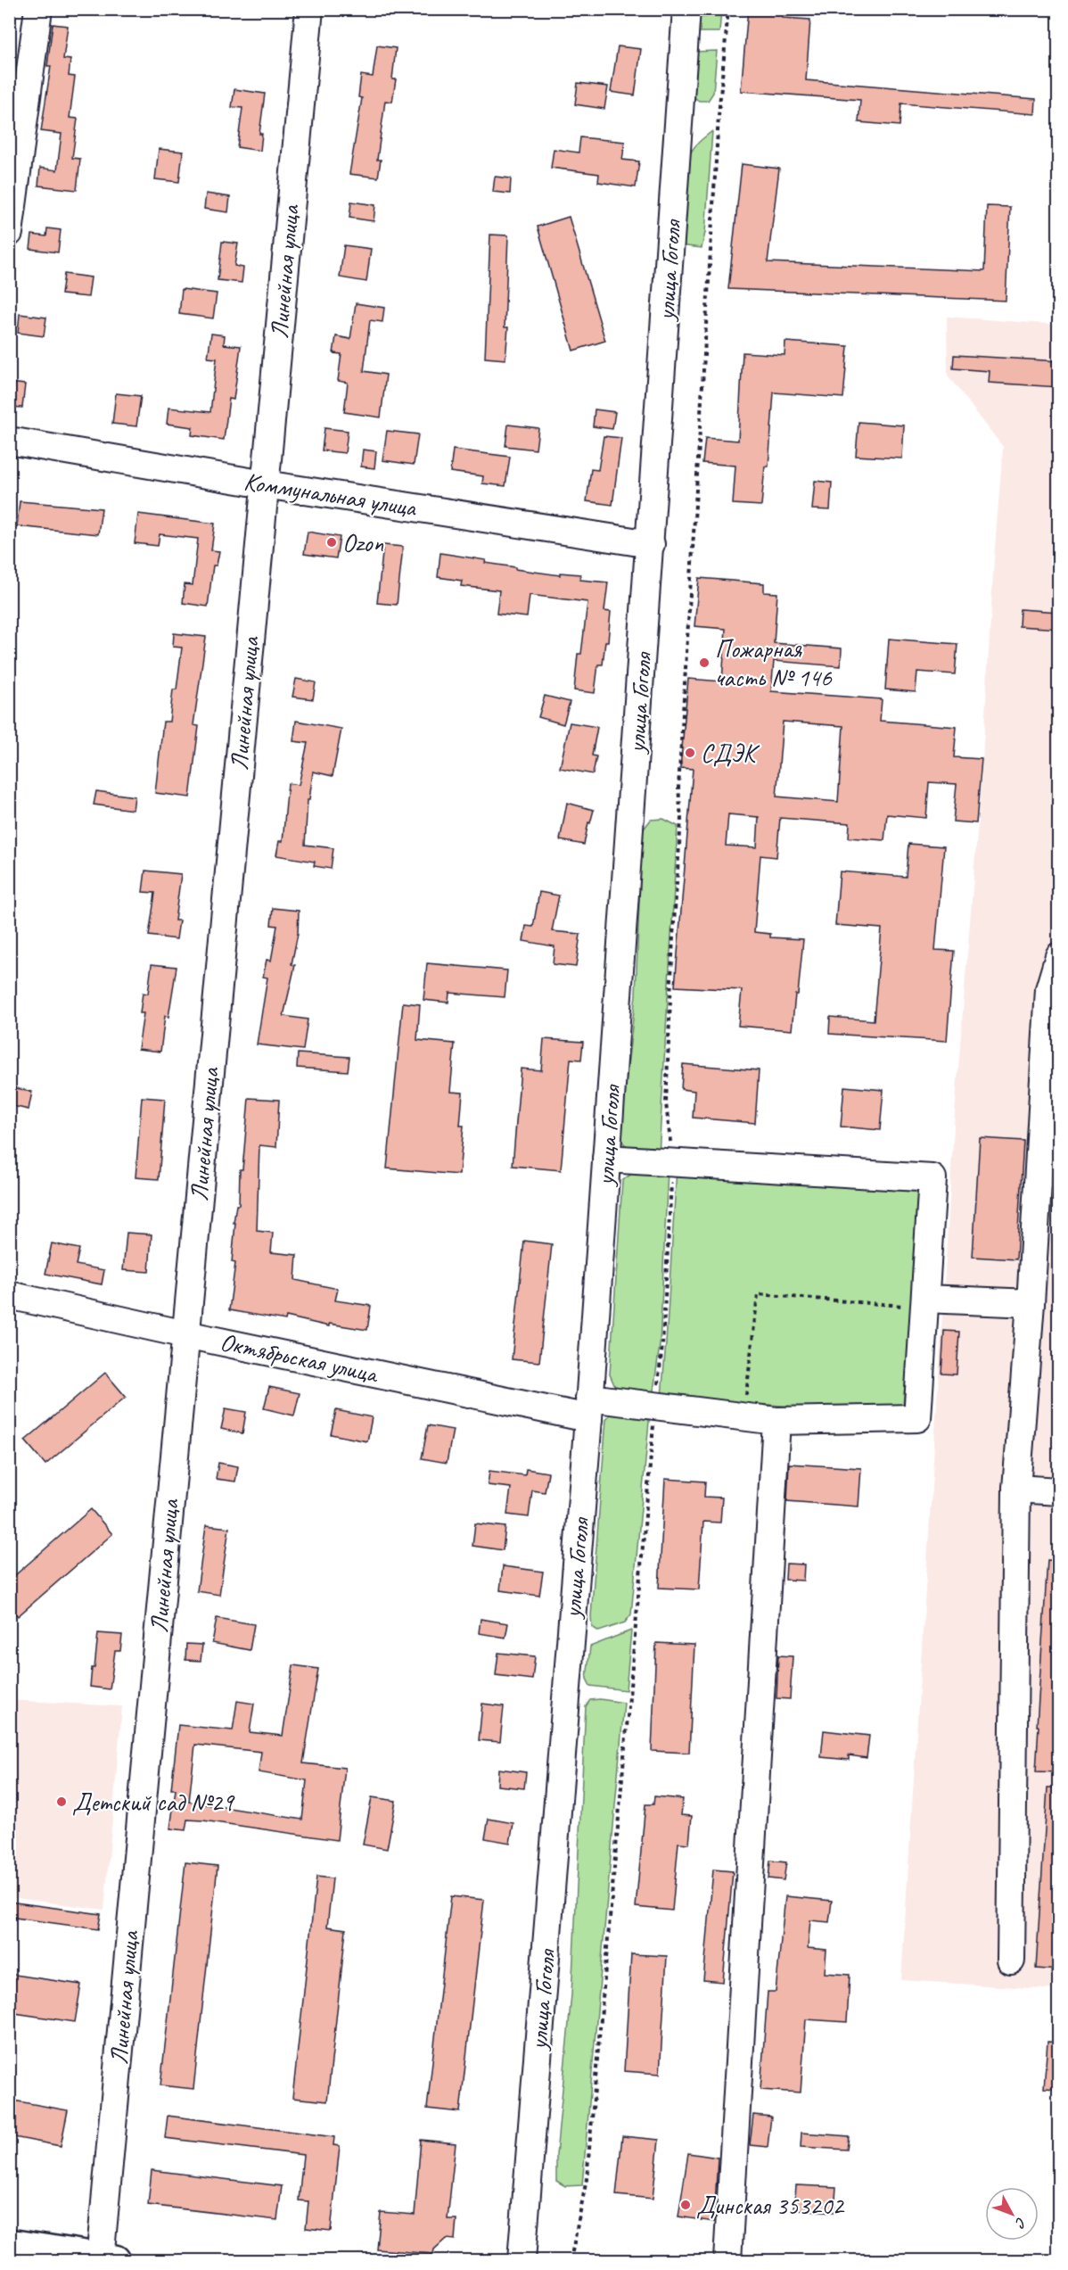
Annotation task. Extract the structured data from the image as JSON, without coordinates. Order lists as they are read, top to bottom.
{
  "streets": {
    "street": [
      "улица Гоголя",
      "Линейная улица",
      "Коммунальная улица",
      "Октябрьская улица"
    ]
  },
  "crossings": [
    ["улица Гоголя", "Коммунальная улица"],
    ["улица Гоголя", "Октябрьская улица"],
    ["Линейная улица", "Коммунальная улица"],
    ["Линейная улица", "Октябрьская улица"]
  ],
  "places": [
    "Ozon",
    "Пожарная часть № 146",
    "СДЭК",
    "Детский сад №29",
    "Динская 353202"
  ],
  "north": "bottom right"
}
